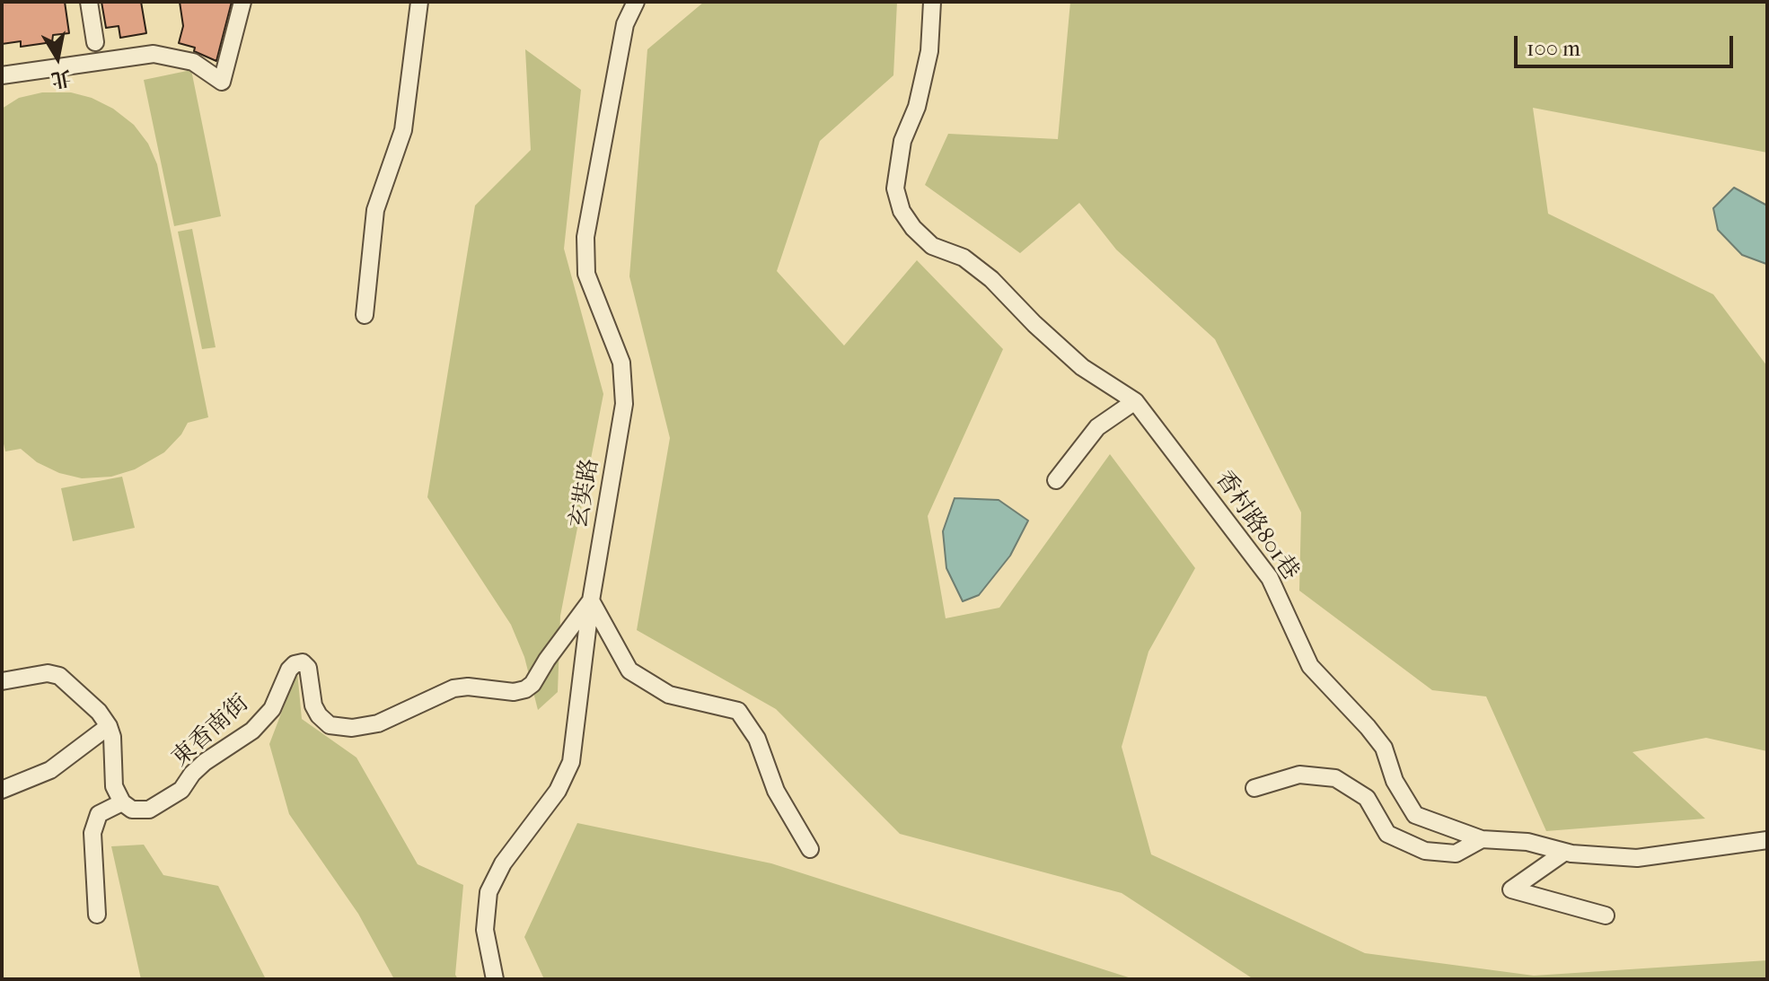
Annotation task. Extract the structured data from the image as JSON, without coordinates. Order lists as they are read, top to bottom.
{
  "streets": {
    "street": ["玄奘路", "香村路801巷", "東香南街"]
  },
  "crossings": [
    ["玄奘路", "東香南街"]
  ],
  "scale_bar": "100 m",
  "north": "bottom"
}
